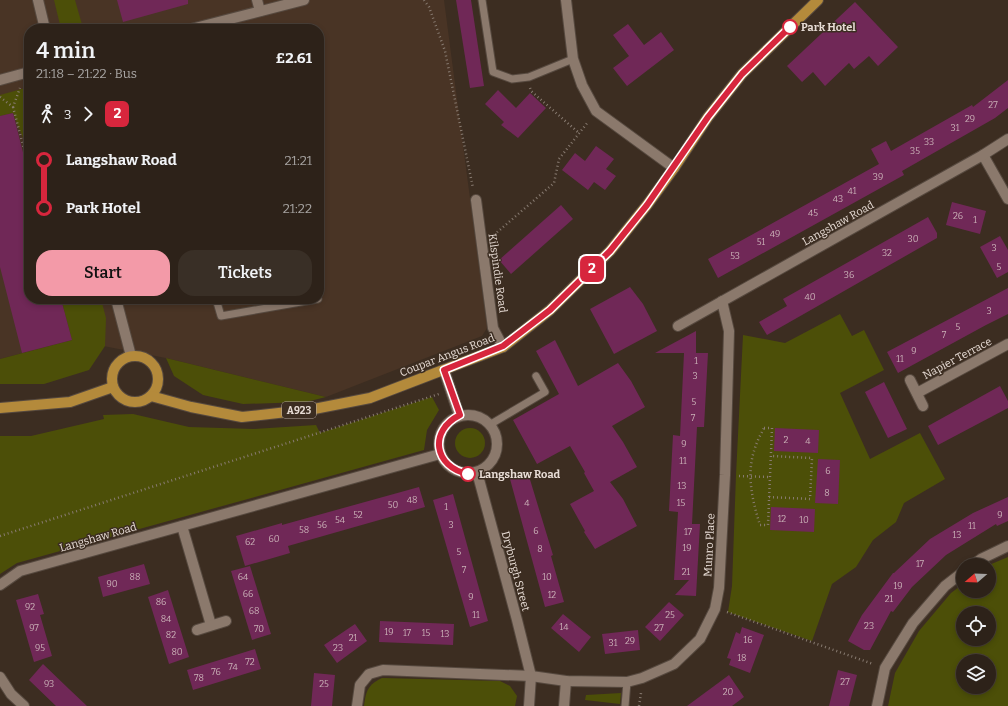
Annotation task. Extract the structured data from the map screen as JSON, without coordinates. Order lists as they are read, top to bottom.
{
  "streets": {
    "main road": ["Coupar Angus Road", "A923"],
    "street": [
      "Langshaw Road",
      "Kilspindie Road",
      "Napier Terrace",
      "Munro Place",
      "Dryburgh Street"
    ]
  },
  "crossings": [
    ["Langshaw Road", "Munro Place"],
    ["Langshaw Road", "Dryburgh Street"],
    ["Kilspindie Road", "Coupar Angus Road"],
    ["Munro Place", "Dryburgh Street"]
  ],
  "places": ["Park Hotel", "Langshaw Road"],
  "lines": ["bus line 2"],
  "house_numbers": [
    "27",
    "29",
    "31",
    "33",
    "35",
    "39",
    "41",
    "43",
    "45",
    "26",
    "1",
    "49",
    "30",
    "51",
    "3",
    "32",
    "53",
    "5",
    "36",
    "40",
    "3",
    "5",
    "7",
    "9",
    "11",
    "1",
    "3",
    "5",
    "7",
    "2",
    "4",
    "9",
    "11",
    "6",
    "13",
    "8",
    "48",
    "4",
    "15",
    "50",
    "1",
    "52",
    "9",
    "12",
    "54",
    "10",
    "56",
    "3",
    "11",
    "58",
    "6",
    "17",
    "13",
    "60",
    "62",
    "19",
    "8",
    "5",
    "17",
    "7",
    "21",
    "88",
    "64",
    "10",
    "90",
    "19",
    "66",
    "12",
    "9",
    "21",
    "86",
    "92",
    "68",
    "11",
    "25",
    "84",
    "23",
    "14",
    "97",
    "27",
    "70",
    "19",
    "17",
    "15",
    "13",
    "82",
    "21",
    "16",
    "29",
    "31",
    "95",
    "23",
    "80",
    "18",
    "72",
    "74",
    "76",
    "78",
    "27",
    "93",
    "25",
    "20"
  ],
  "north": "left",
  "page": {
    "on_map": "2",
    "heading": ["4 min", "21:18 – 21:22 · Bus", "£2.61"],
    "legs": ["3", "2"],
    "list": [
      {
        "name": "Langshaw Road",
        "value": "21:21"
      },
      {
        "name": "Park Hotel",
        "value": "21:22"
      }
    ],
    "buttons": ["Start", "Tickets"]
  }
}
